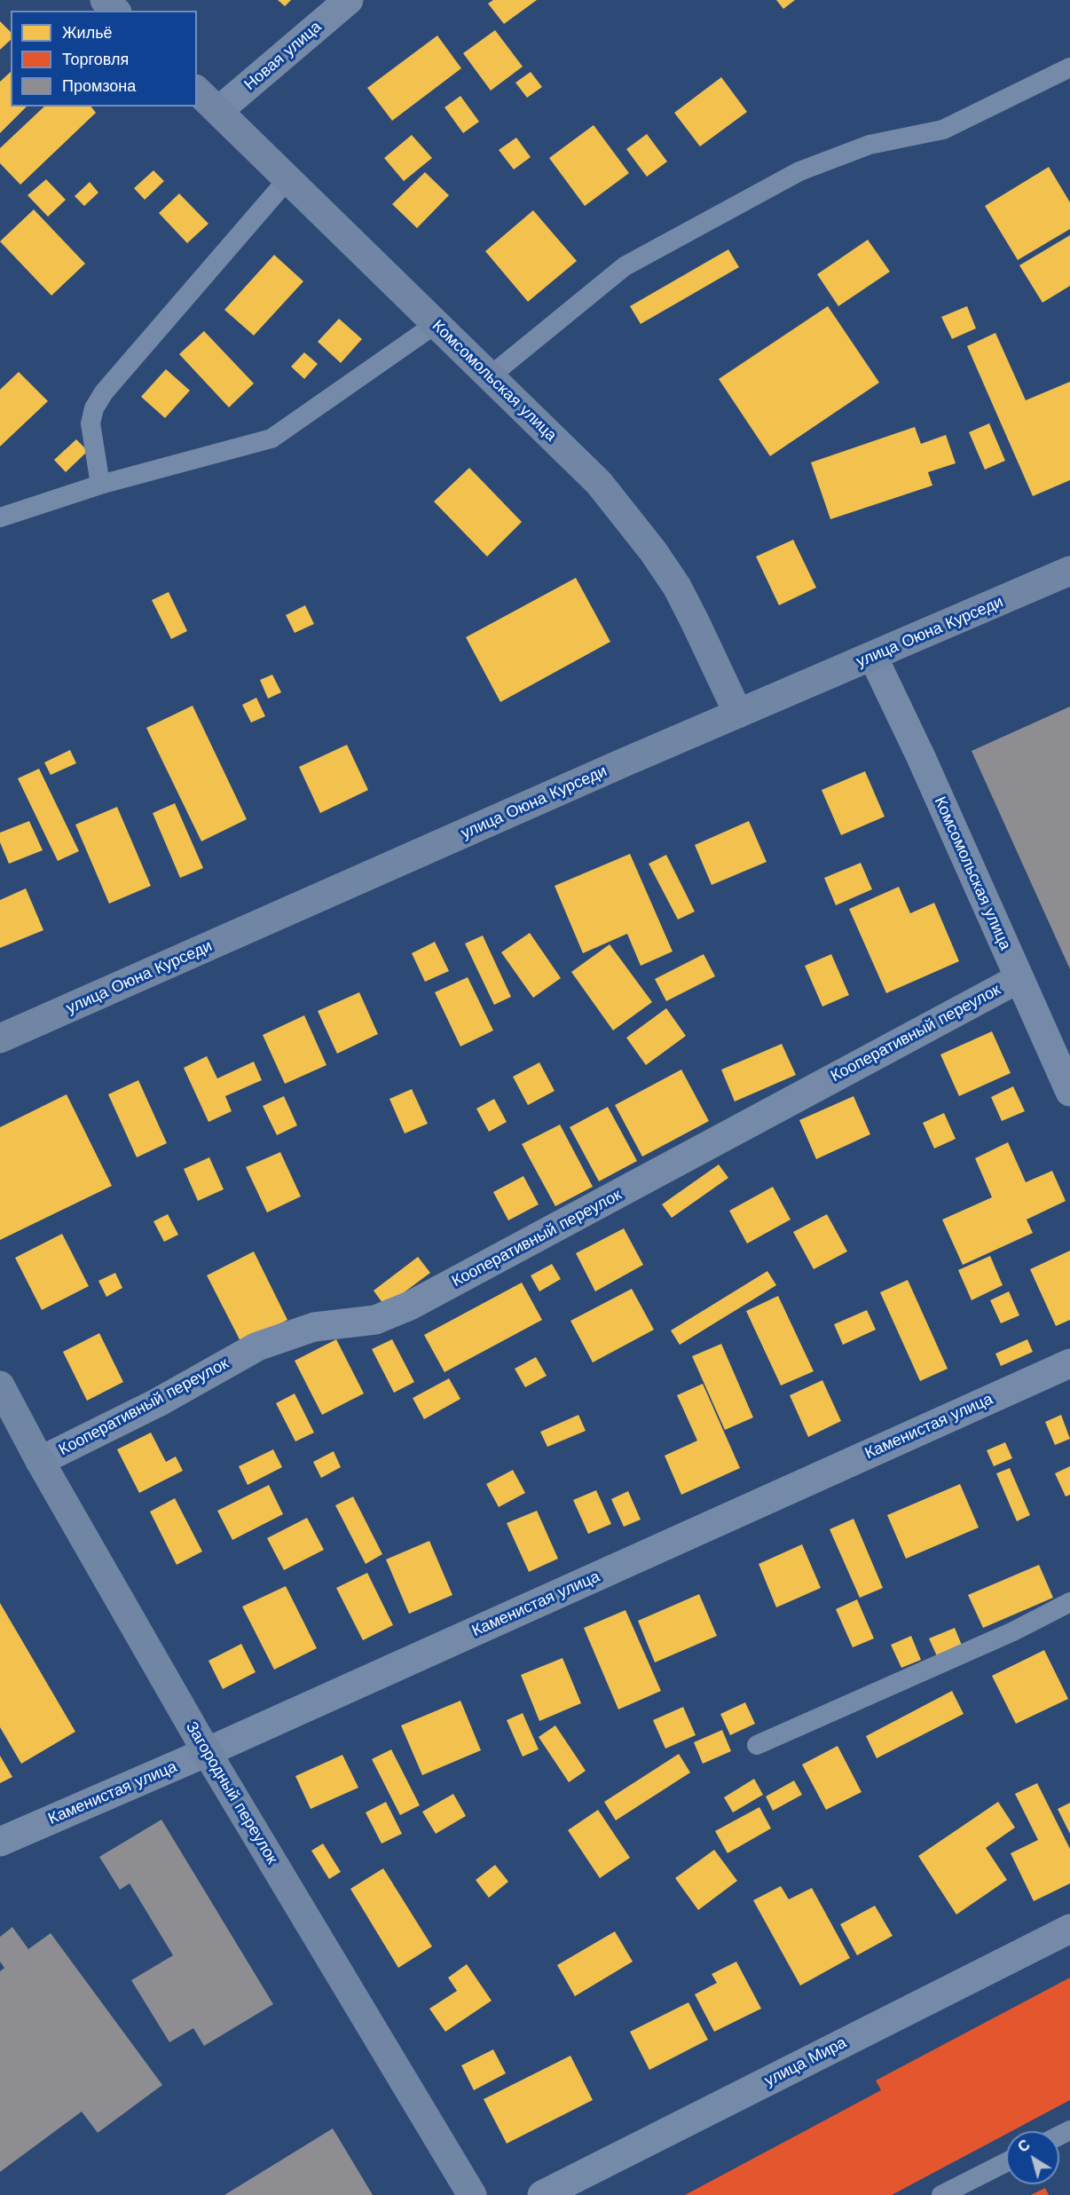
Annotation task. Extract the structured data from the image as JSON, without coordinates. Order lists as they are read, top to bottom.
{
  "streets": {
    "street": [
      "Новая улица",
      "Комсомольская улица",
      "улица Оюна Курседи",
      "Кооперативный переулок",
      "Каменистая улица",
      "Загородный переулок",
      "улица Мира"
    ]
  },
  "crossings": [
    ["Новая улица", "Комсомольская улица"],
    ["Комсомольская улица", "улица Оюна Курседи"],
    ["Комсомольская улица", "Кооперативный переулок"],
    ["Кооперативный переулок", "Загородный переулок"],
    ["Каменистая улица", "Загородный переулок"]
  ],
  "legend": ["Жильё", "Торговля", "Промзона"],
  "north": "top left"
}
